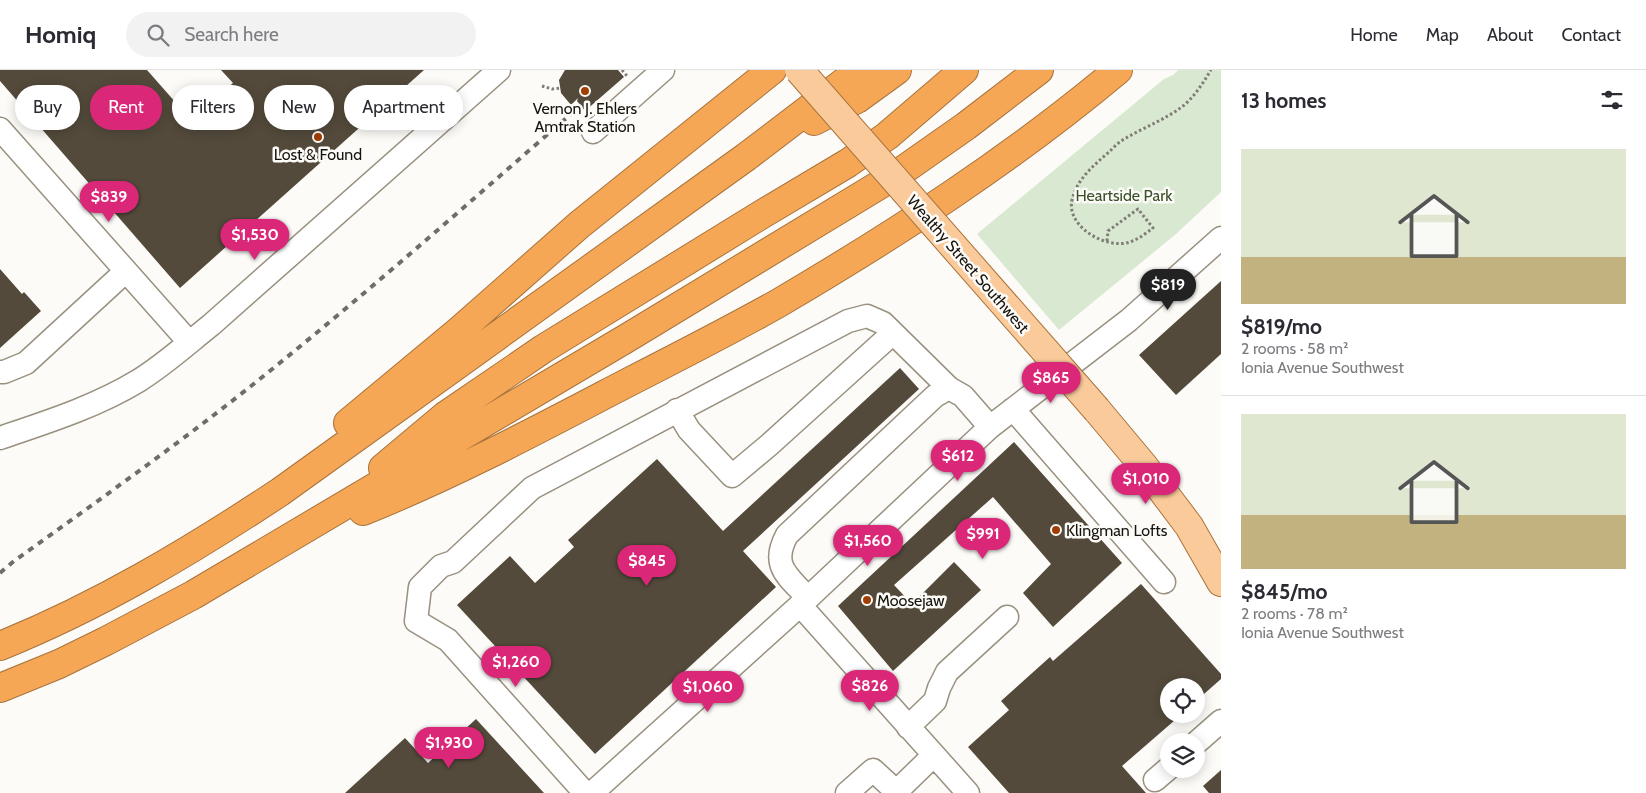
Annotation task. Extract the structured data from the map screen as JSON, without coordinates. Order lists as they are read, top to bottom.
{
  "streets": {
    "main road": ["Wealthy Street Southwest"]
  },
  "parks": ["Heartside Park"],
  "places": [
    "Vernon J. Ehlers Amtrak Station",
    "Lost & Found",
    "Klingman Lofts",
    "Moosejaw"
  ],
  "page": {
    "header": "Homiq",
    "search": "Search here",
    "nav": [
      "Home",
      "Map",
      "About",
      "Contact"
    ],
    "heading": "13 homes",
    "chip": [
      "Buy",
      "Rent",
      "Filters",
      "New",
      "Apartment"
    ],
    "list": [
      {
        "name": "$819/mo",
        "note": "2 rooms · 58 m² · Ionia Avenue Southwest"
      },
      {
        "name": "$845/mo",
        "note": "2 rooms · 78 m² · Ionia Avenue Southwest"
      }
    ],
    "price": [
      "$839",
      "$1,530",
      "$819",
      "$865",
      "$612",
      "$1,010",
      "$991",
      "$1,560",
      "$845",
      "$1,260",
      "$826",
      "$1,060",
      "$1,930"
    ]
  }
}
